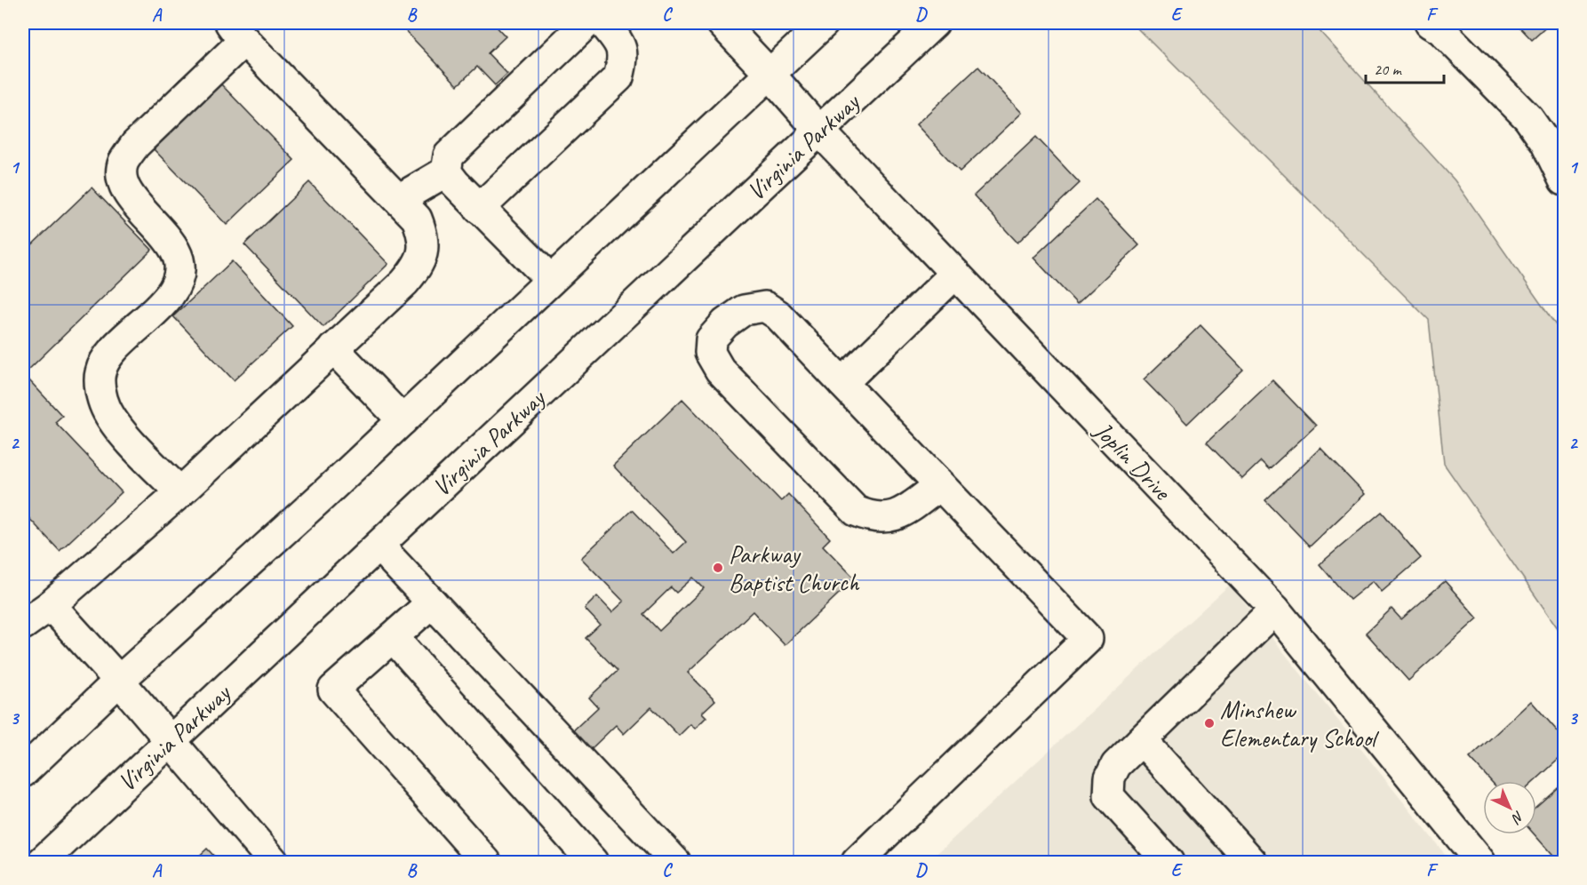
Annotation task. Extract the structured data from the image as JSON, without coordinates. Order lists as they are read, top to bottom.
{
  "streets": {
    "main road": ["Virginia Parkway", "Joplin Drive"]
  },
  "crossings": [
    ["Virginia Parkway", "Joplin Drive"]
  ],
  "places": ["Parkway Baptist Church", "Minshew Elementary School"],
  "scale_bar": "20 m",
  "north": "bottom right",
  "grid": {
    "columns": [
      "A",
      "B",
      "C",
      "D",
      "E",
      "F"
    ],
    "rows": ["1", "2", "3"]
  }
}
